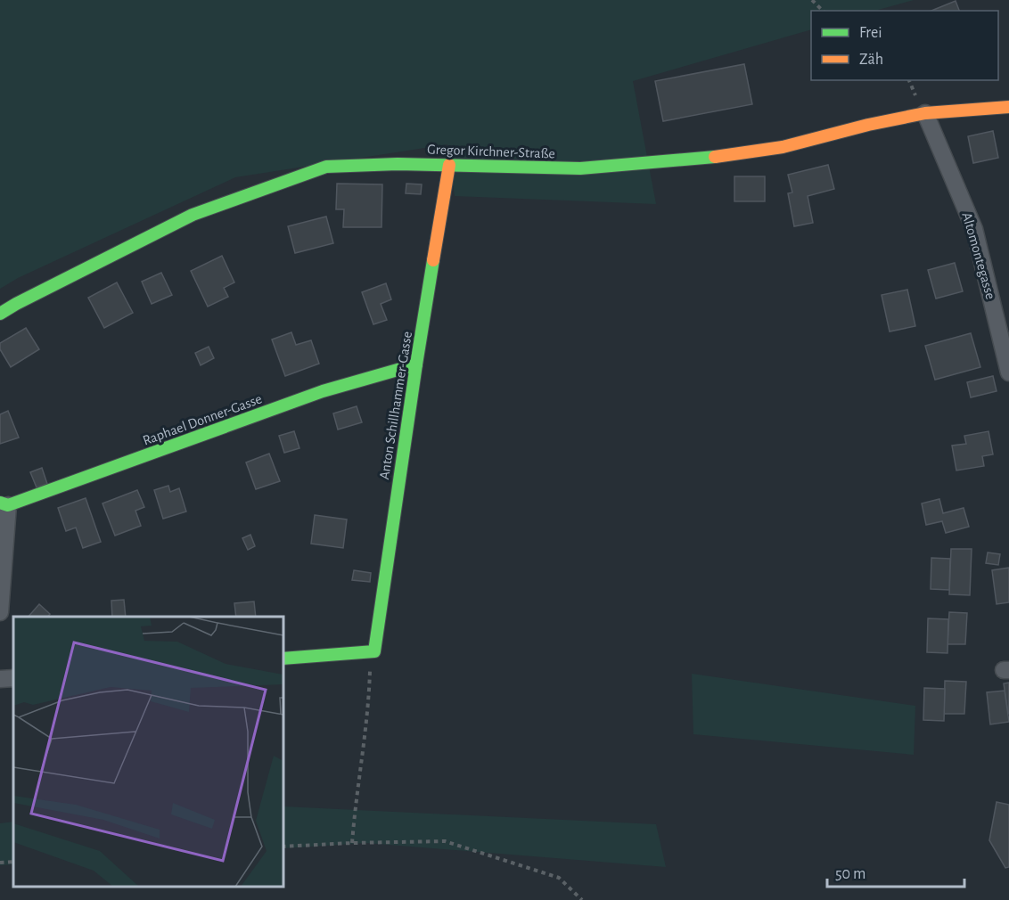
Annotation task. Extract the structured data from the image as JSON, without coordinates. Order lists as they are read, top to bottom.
{
  "streets": {
    "street": [
      "Gregor Kirchner-Straße",
      "Altomontegasse",
      "Anton Schillhammer-Gasse",
      "Raphael Donner-Gasse"
    ]
  },
  "crossings": [
    ["Gregor Kirchner-Straße", "Altomontegasse"],
    ["Gregor Kirchner-Straße", "Anton Schillhammer-Gasse"],
    ["Anton Schillhammer-Gasse", "Raphael Donner-Gasse"]
  ],
  "legend": ["Frei", "Zäh"],
  "scale_bar": "50 m"
}
